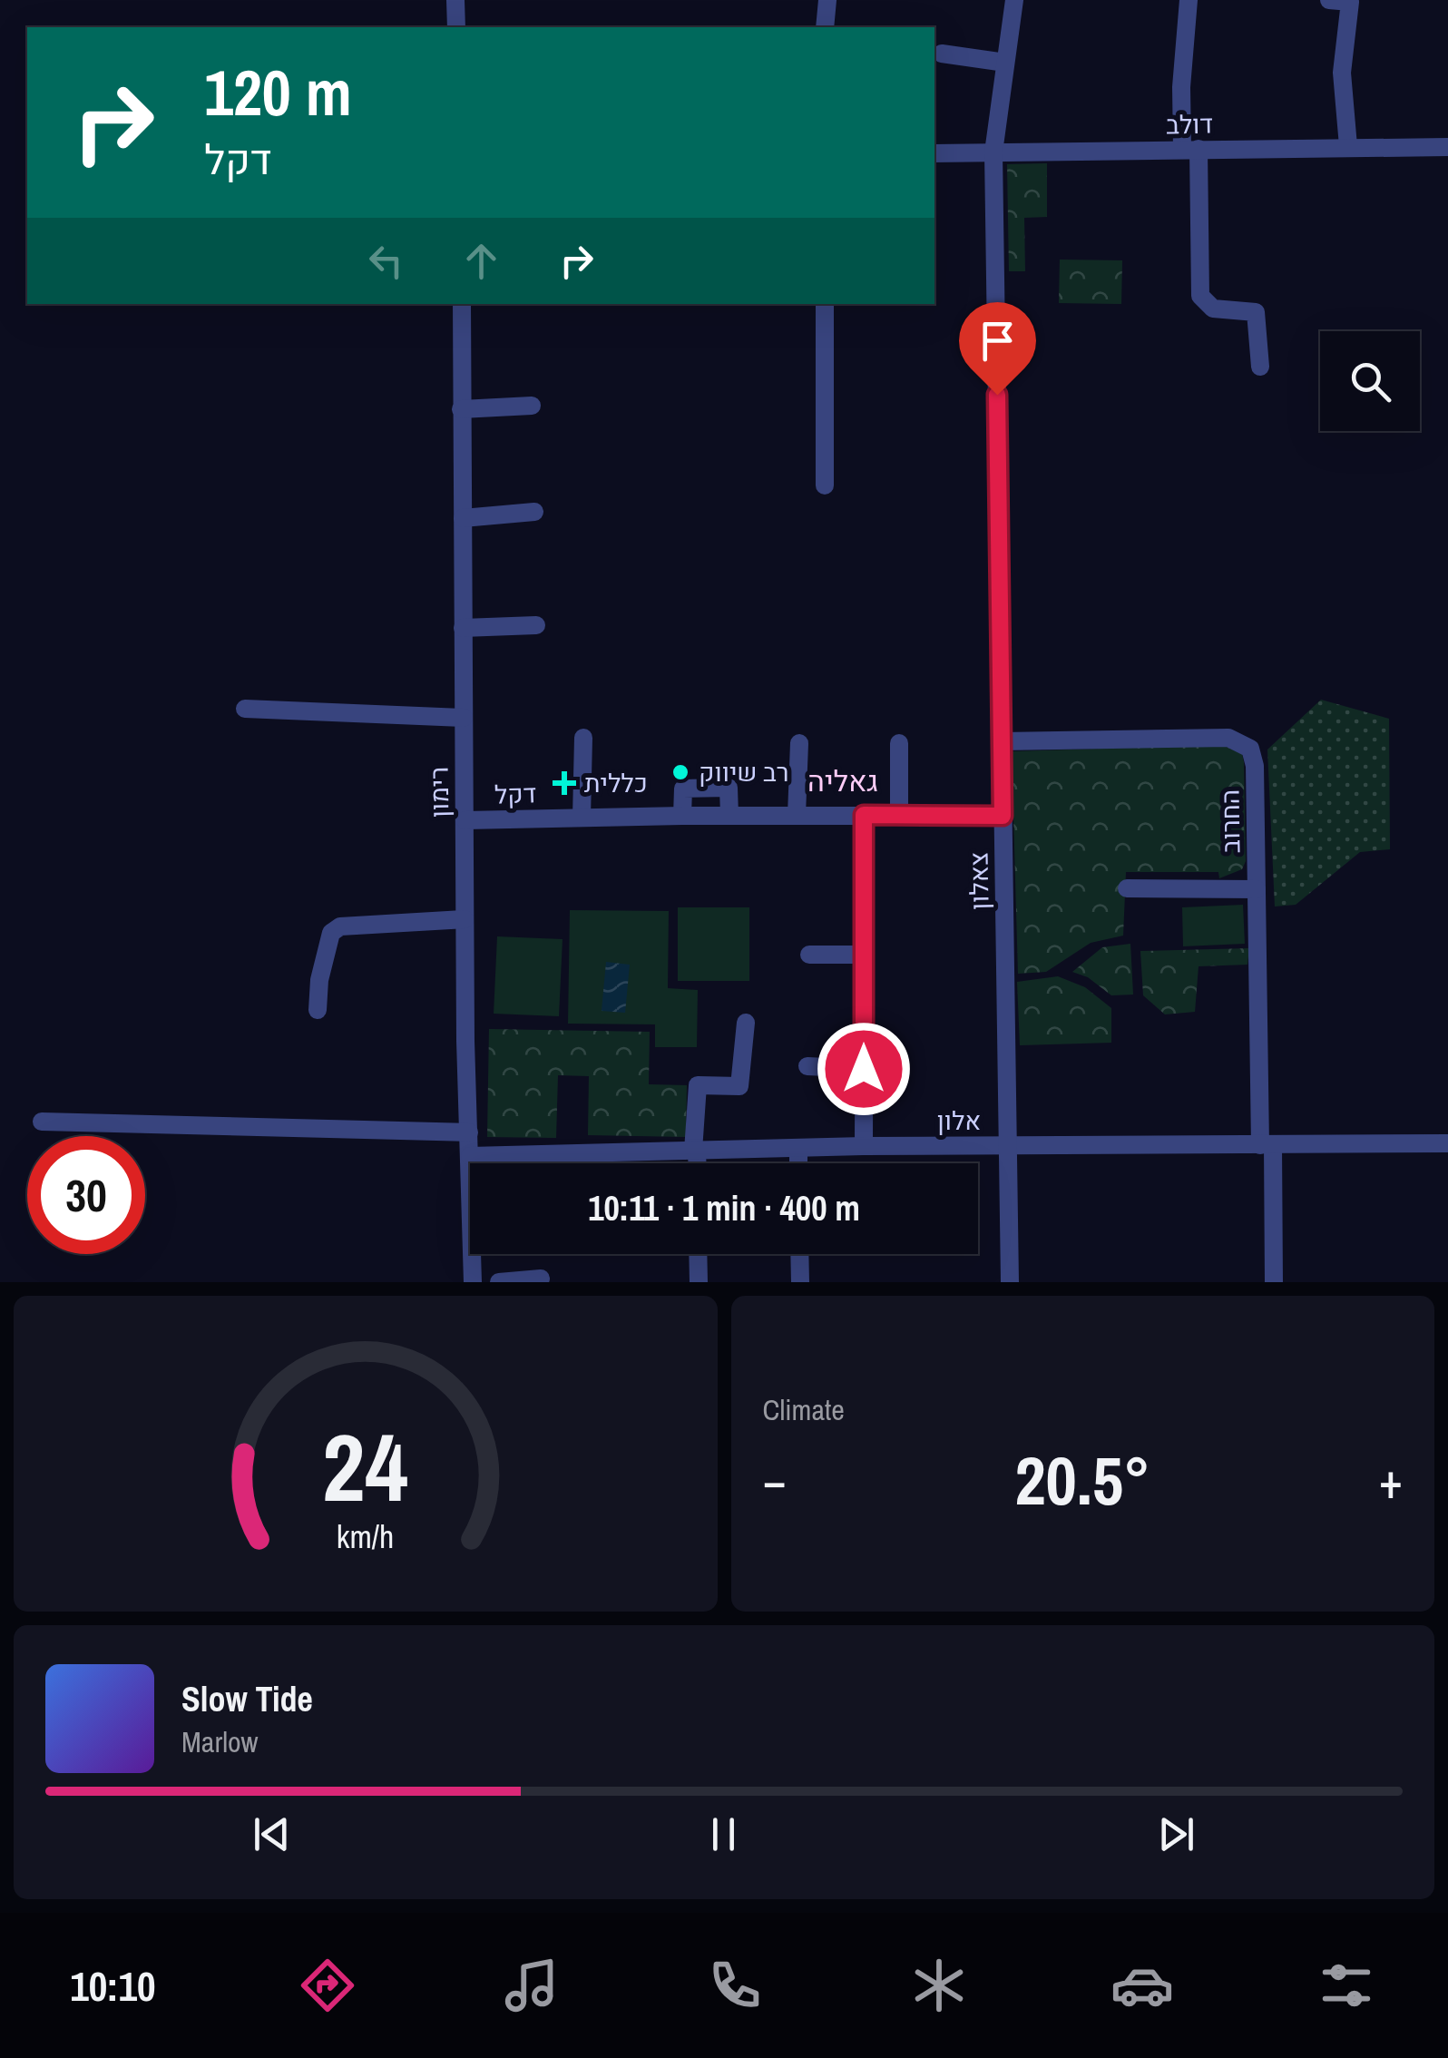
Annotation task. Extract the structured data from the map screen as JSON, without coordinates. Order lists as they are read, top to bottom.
{
  "streets": {
    "street": [
      "דולב",
      "רימון",
      "דקל",
      "החרוב",
      "צאלון",
      "אלון"
    ]
  },
  "crossings": [
    ["דולב", "צאלון"],
    ["רימון", "דקל"],
    ["רימון", "אלון"],
    ["דקל", "צאלון"],
    ["החרוב", "צאלון"],
    ["החרוב", "אלון"],
    ["צאלון", "אלון"]
  ],
  "districts": ["גאליה"],
  "places": {
    "other": ["רב שיווק"],
    "health": ["כללית"]
  },
  "page": {
    "turn": ["120 m", "דקל"],
    "limit": "30",
    "trip": "10:11 · 1 min · 400 m",
    "tile": "Climate",
    "heat": ["−", "20.5°", "+"],
    "song": ["Slow Tide", "Marlow"],
    "tabs": "10:10",
    "gauge": ["24", "km/h"]
  }
}
